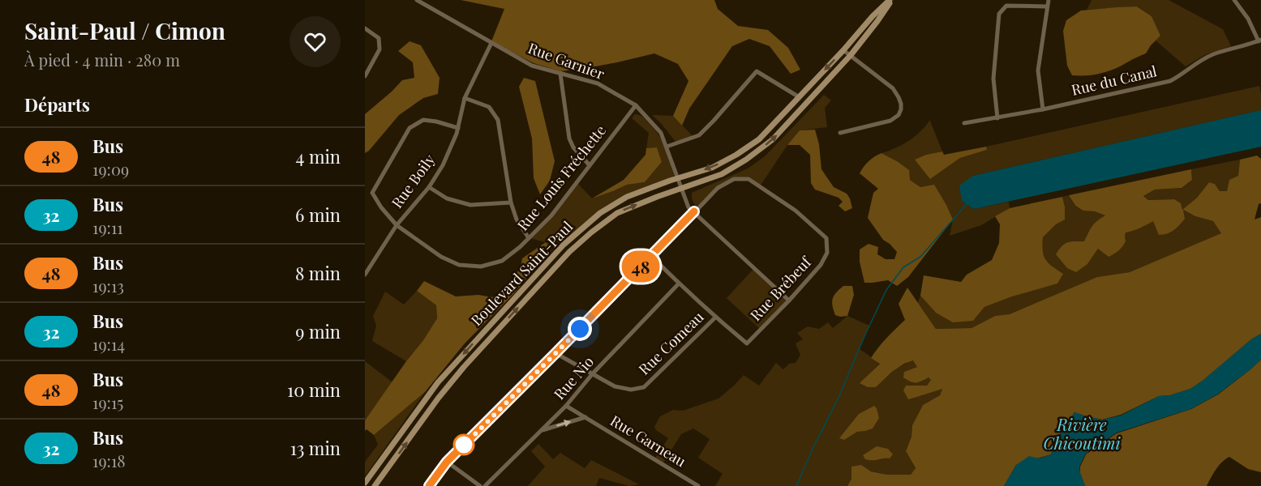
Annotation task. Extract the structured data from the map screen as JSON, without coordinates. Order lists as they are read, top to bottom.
{
  "streets": {
    "main road": ["Boulevard Saint-Paul"],
    "street": [
      "Rue Garnier",
      "Rue du Canal",
      "Rue Louis Fréchette",
      "Rue Boily",
      "Rue Brébeuf",
      "Rue Comeau",
      "Rue Nio",
      "Rue Garneau"
    ]
  },
  "crossings": [
    ["Rue Garnier", "Rue Louis Fréchette"],
    ["Rue Garnier", "Rue Boily"],
    ["Rue Garnier", "Boulevard Saint-Paul"],
    ["Rue Garnier", "Rue Brébeuf"],
    ["Rue Louis Fréchette", "Rue Boily"],
    ["Rue Brébeuf", "Rue Comeau"],
    ["Rue Comeau", "Rue Nio"],
    ["Rue Nio", "Rue Garneau"]
  ],
  "water": ["Rivière Chicoutimi"],
  "lines": ["bus line 48"],
  "page": {
    "heading": [
      ["Saint-Paul / Cimon", "À pied · 4 min · 280 m"],
      "Départs"
    ],
    "on_map": "48",
    "list": [
      {
        "mark": "48",
        "name": "Bus",
        "note": "19:09",
        "value": "4 min"
      },
      {
        "mark": "32",
        "name": "Bus",
        "note": "19:11",
        "value": "6 min"
      },
      {
        "mark": "48",
        "name": "Bus",
        "note": "19:13",
        "value": "8 min"
      },
      {
        "mark": "32",
        "name": "Bus",
        "note": "19:14",
        "value": "9 min"
      },
      {
        "mark": "48",
        "name": "Bus",
        "note": "19:15",
        "value": "10 min"
      },
      {
        "mark": "32",
        "name": "Bus",
        "note": "19:18",
        "value": "13 min"
      }
    ]
  }
}
